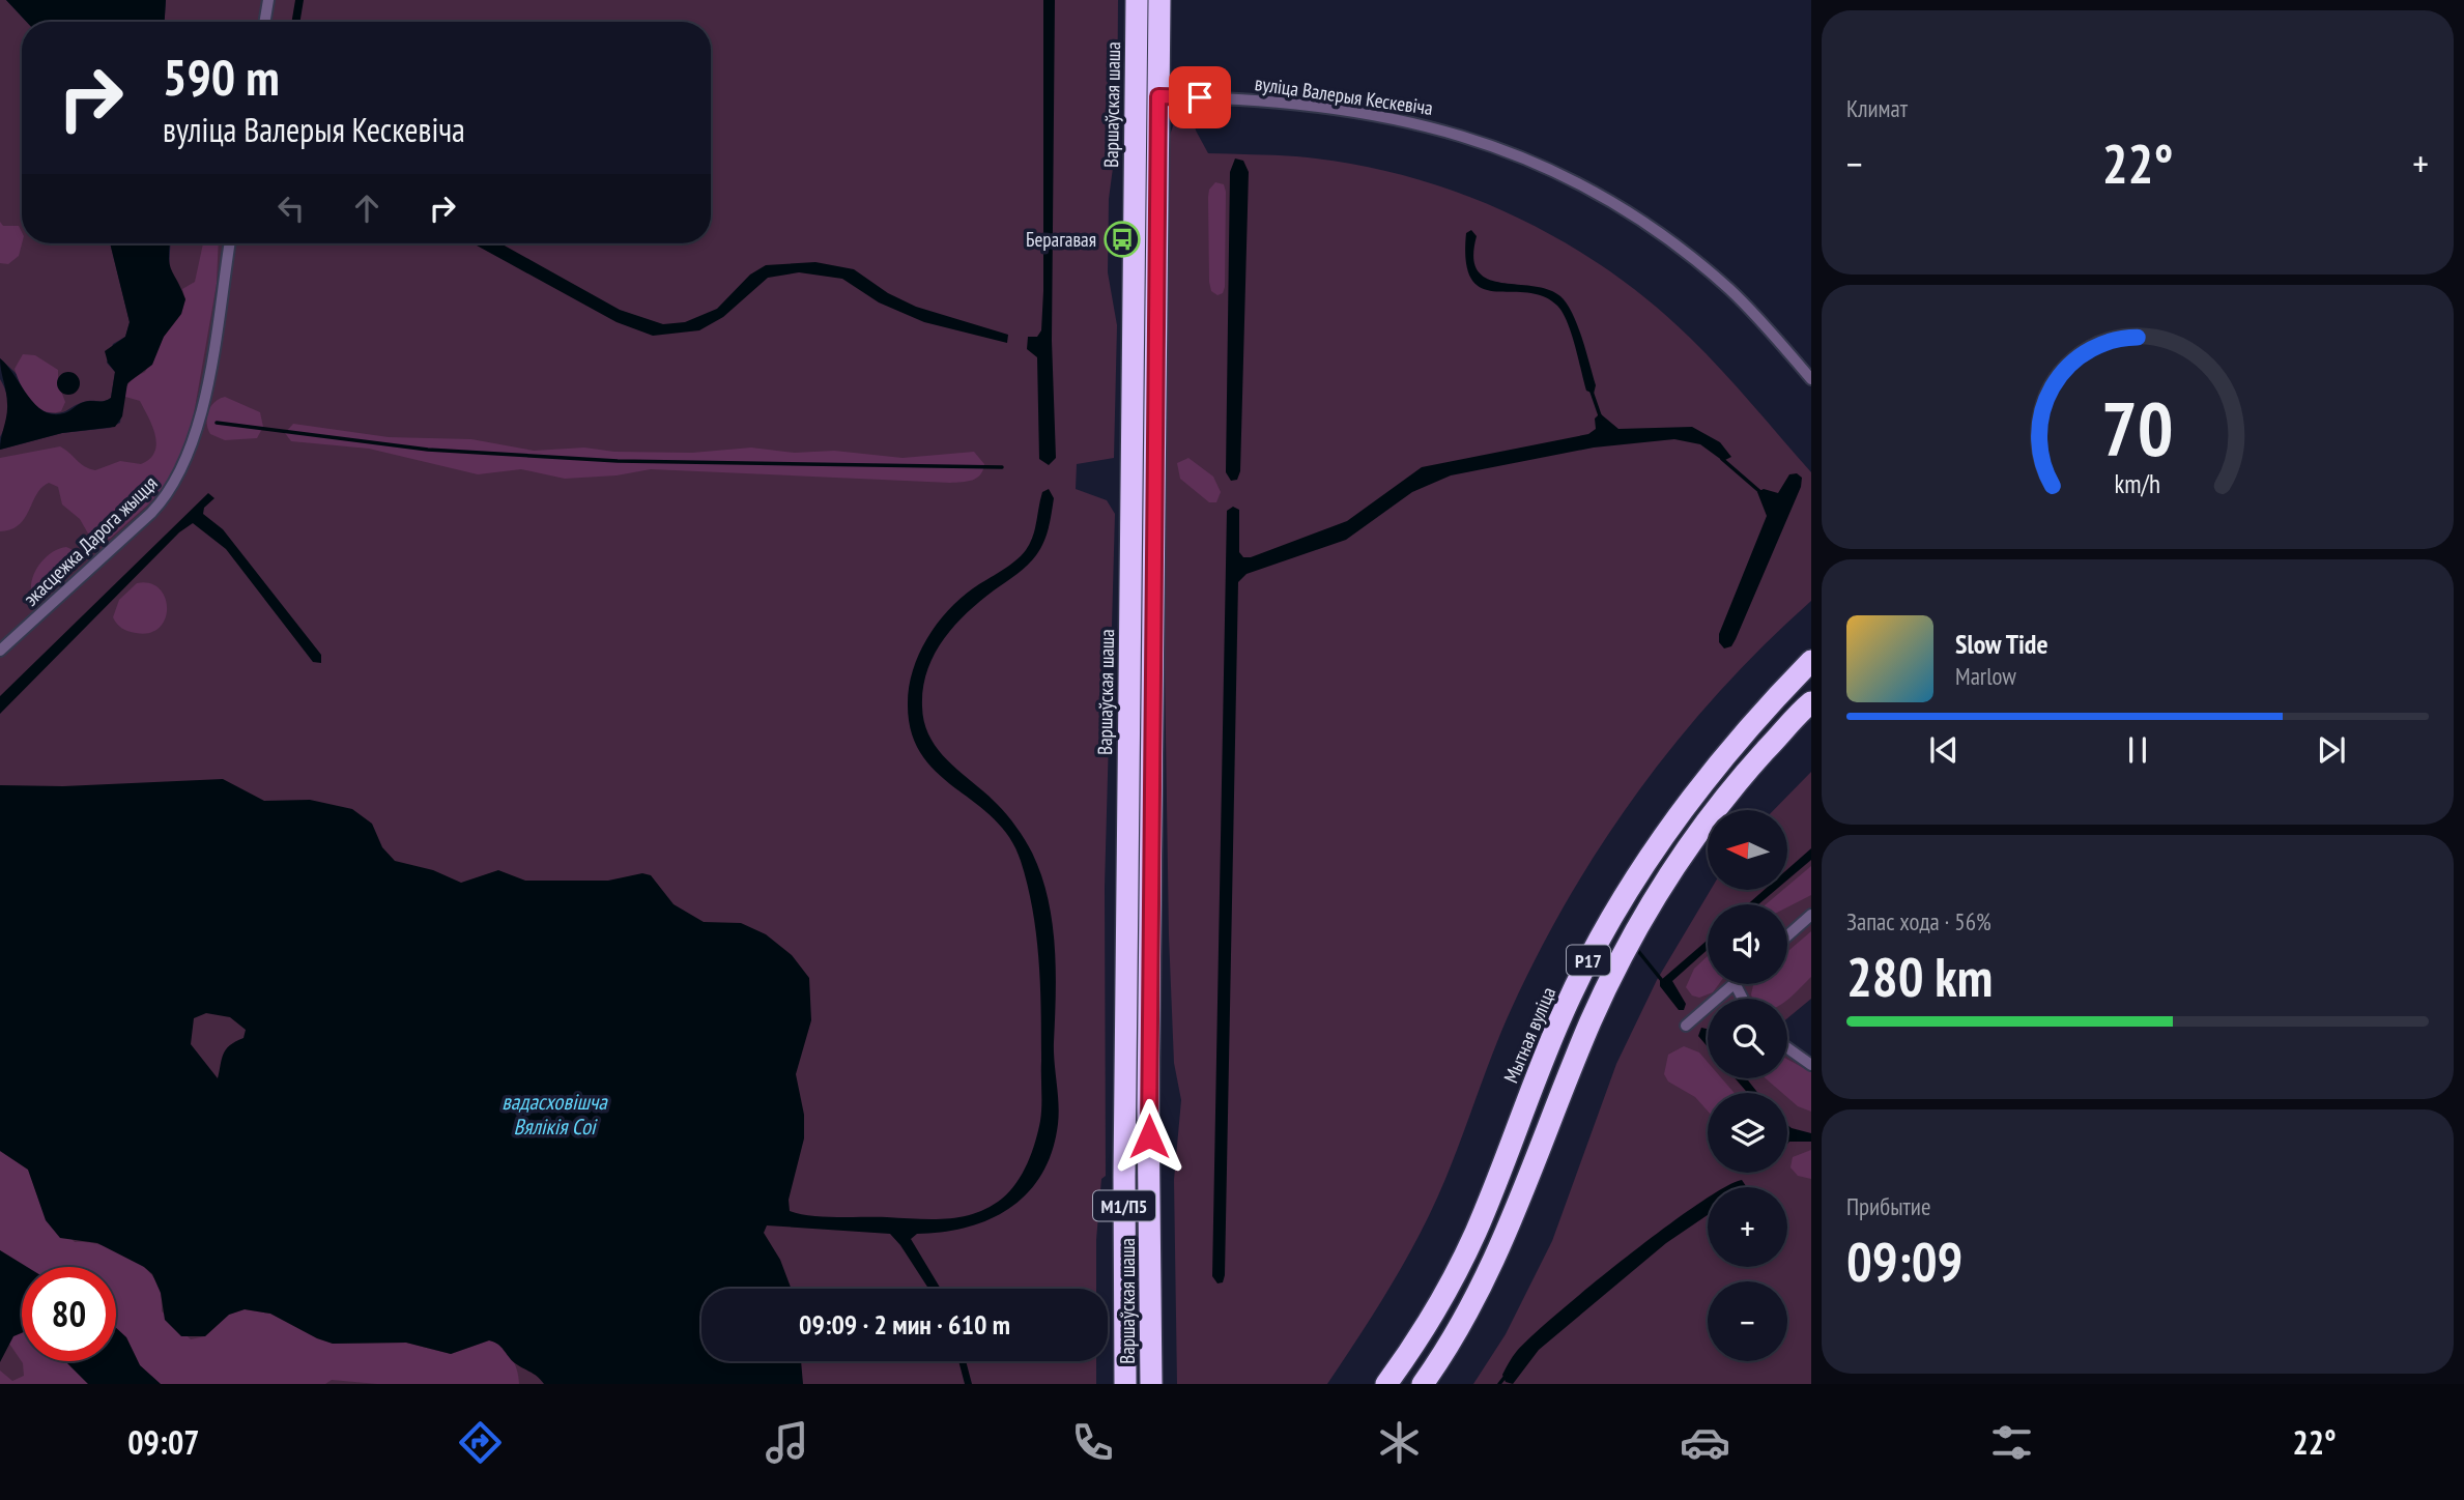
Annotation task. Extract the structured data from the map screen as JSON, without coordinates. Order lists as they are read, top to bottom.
{
  "streets": {
    "highway": [
      "Варшаўская шаша",
      "Р17",
      "Мытная вуліца",
      "М1/П5"
    ],
    "street": ["вуліца Валерыя Кескевіча", "экасцежка Дарога жыцця"]
  },
  "crossings": [
    ["вуліца Валерыя Кескевіча", "Варшаўская шаша"]
  ],
  "water": ["вадасховішча Вялікія Соі"],
  "places": {
    "bus stop": ["Берагавая"]
  },
  "north": "left",
  "page": {
    "tile": [
      "Климат",
      ["Запас хода · 56%", "280 km"],
      ["Прибытие", "09:09"]
    ],
    "turn": ["590 m", "вуліца Валерыя Кескевіча"],
    "heat": ["−", "22°", "+"],
    "song": ["Slow Tide", "Marlow"],
    "map_buttons": ["+", "−"],
    "limit": "80",
    "trip": "09:09 · 2 мин · 610 m",
    "tabs": ["09:07", "22°"],
    "gauge": ["70", "km/h"]
  }
}
